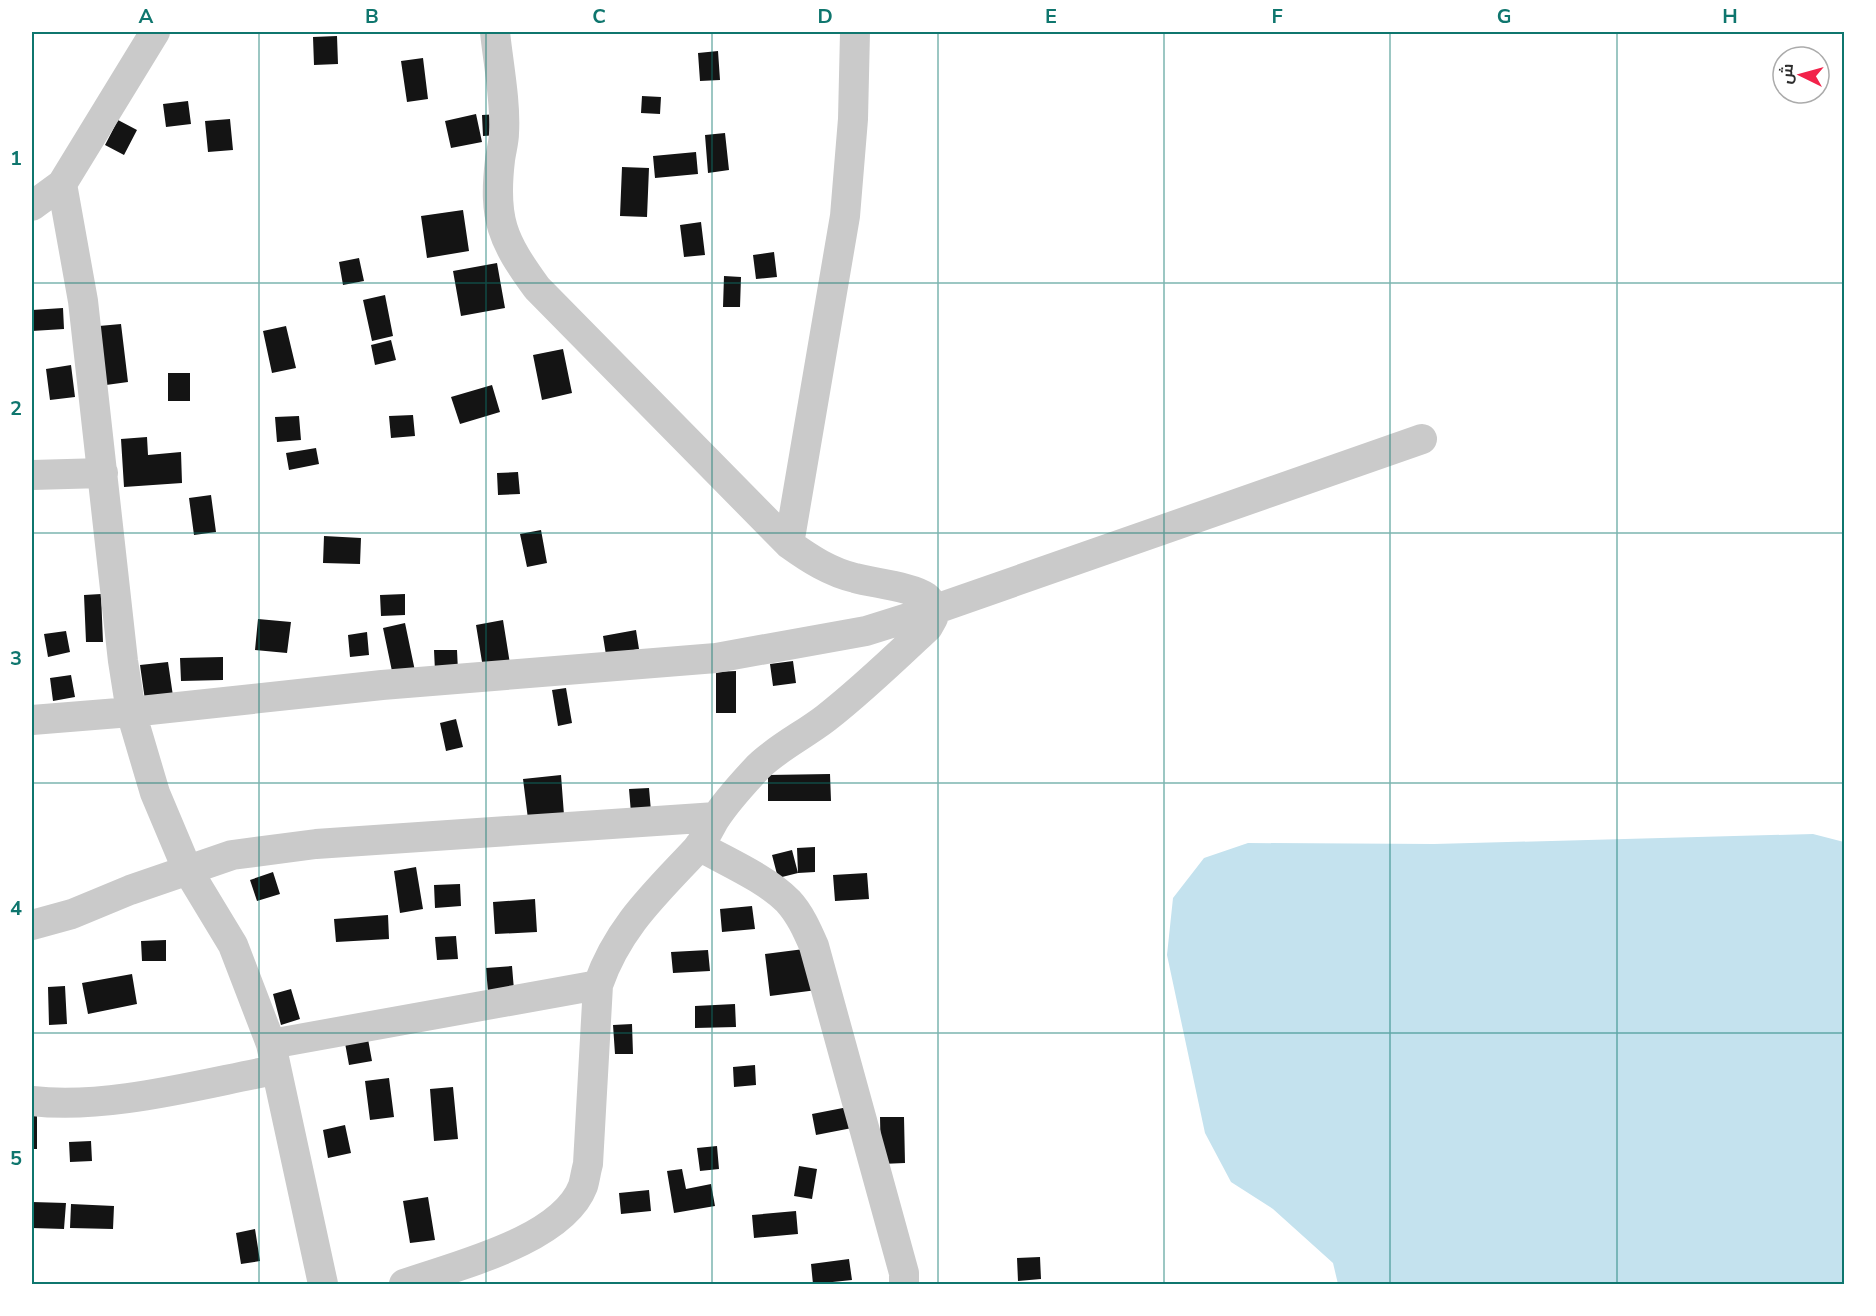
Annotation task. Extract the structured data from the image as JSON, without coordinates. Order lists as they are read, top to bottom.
{
  "north": "left",
  "grid": {
    "columns": [
      "A",
      "B",
      "C",
      "D",
      "E",
      "F",
      "G",
      "H"
    ],
    "rows": [
      "1",
      "2",
      "3",
      "4",
      "5"
    ]
  }
}
